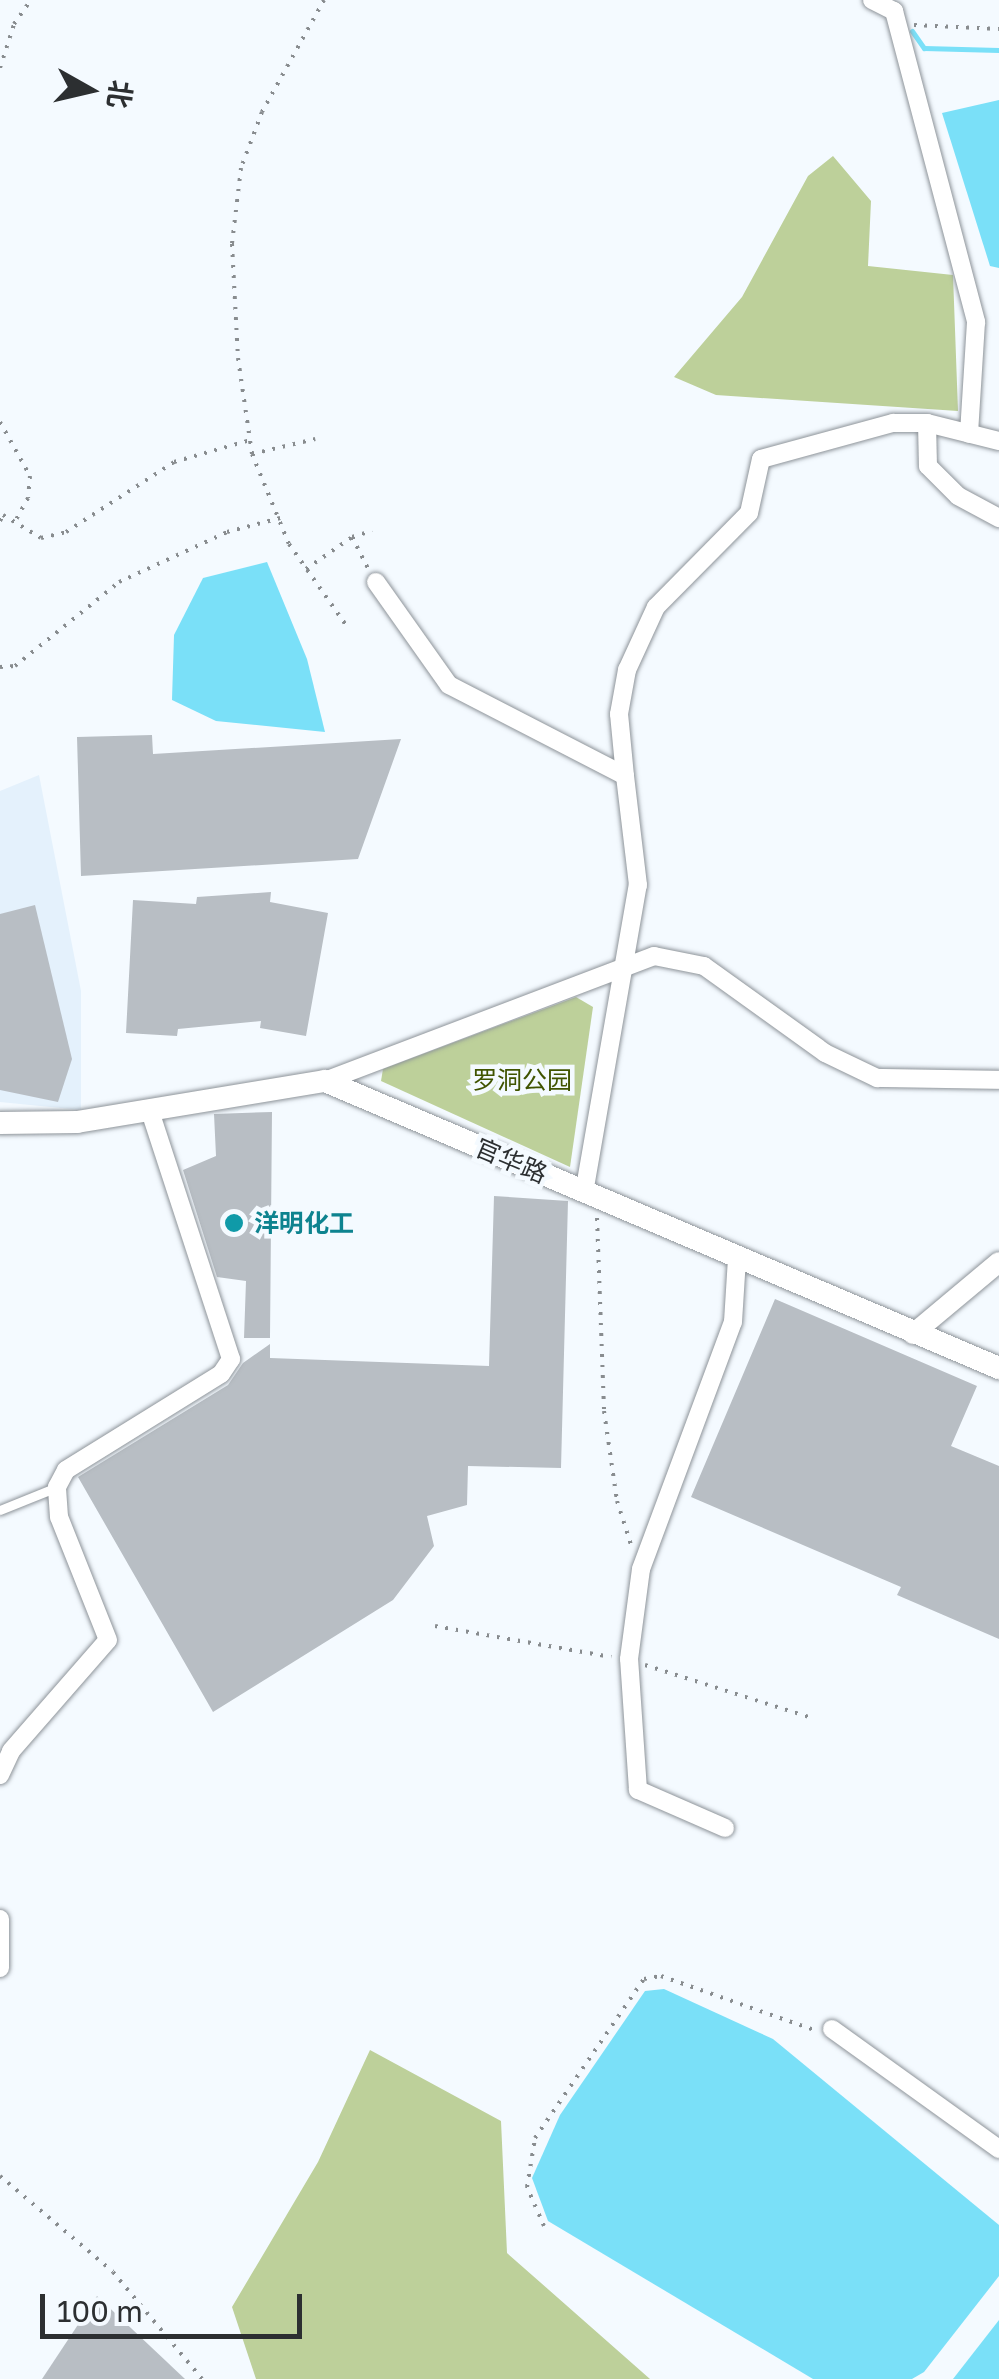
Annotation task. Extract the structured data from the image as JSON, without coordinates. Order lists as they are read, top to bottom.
{
  "streets": {
    "main road": ["官华路"]
  },
  "parks": ["罗洞公园"],
  "places": ["洋明化工"],
  "scale_bar": "100 m",
  "north": "right"
}
